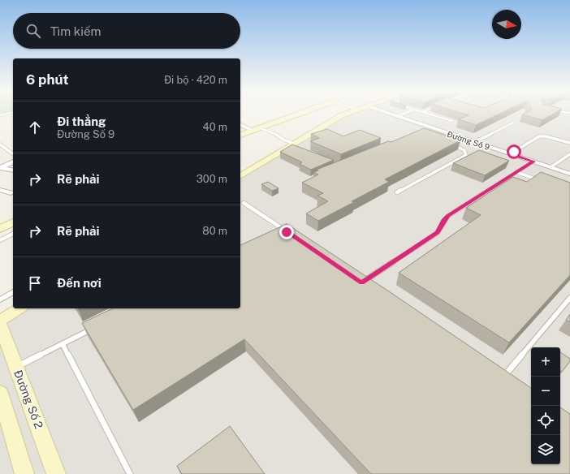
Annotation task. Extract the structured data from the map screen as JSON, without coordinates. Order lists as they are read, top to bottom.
{
  "streets": {
    "street": ["Đường Số 9", "Đường Số 2"]
  },
  "north": "right",
  "page": {
    "search": "Tìm kiếm",
    "heading": ["6 phút", "Đi bộ · 420 m"],
    "list": [
      ["Đi thẳng", "Đường Số 9", "40 m"],
      ["Rẽ phải", "300 m"],
      ["Rẽ phải", "80 m"],
      "Đến nơi"
    ],
    "map_buttons": ["+", "−"]
  }
}
